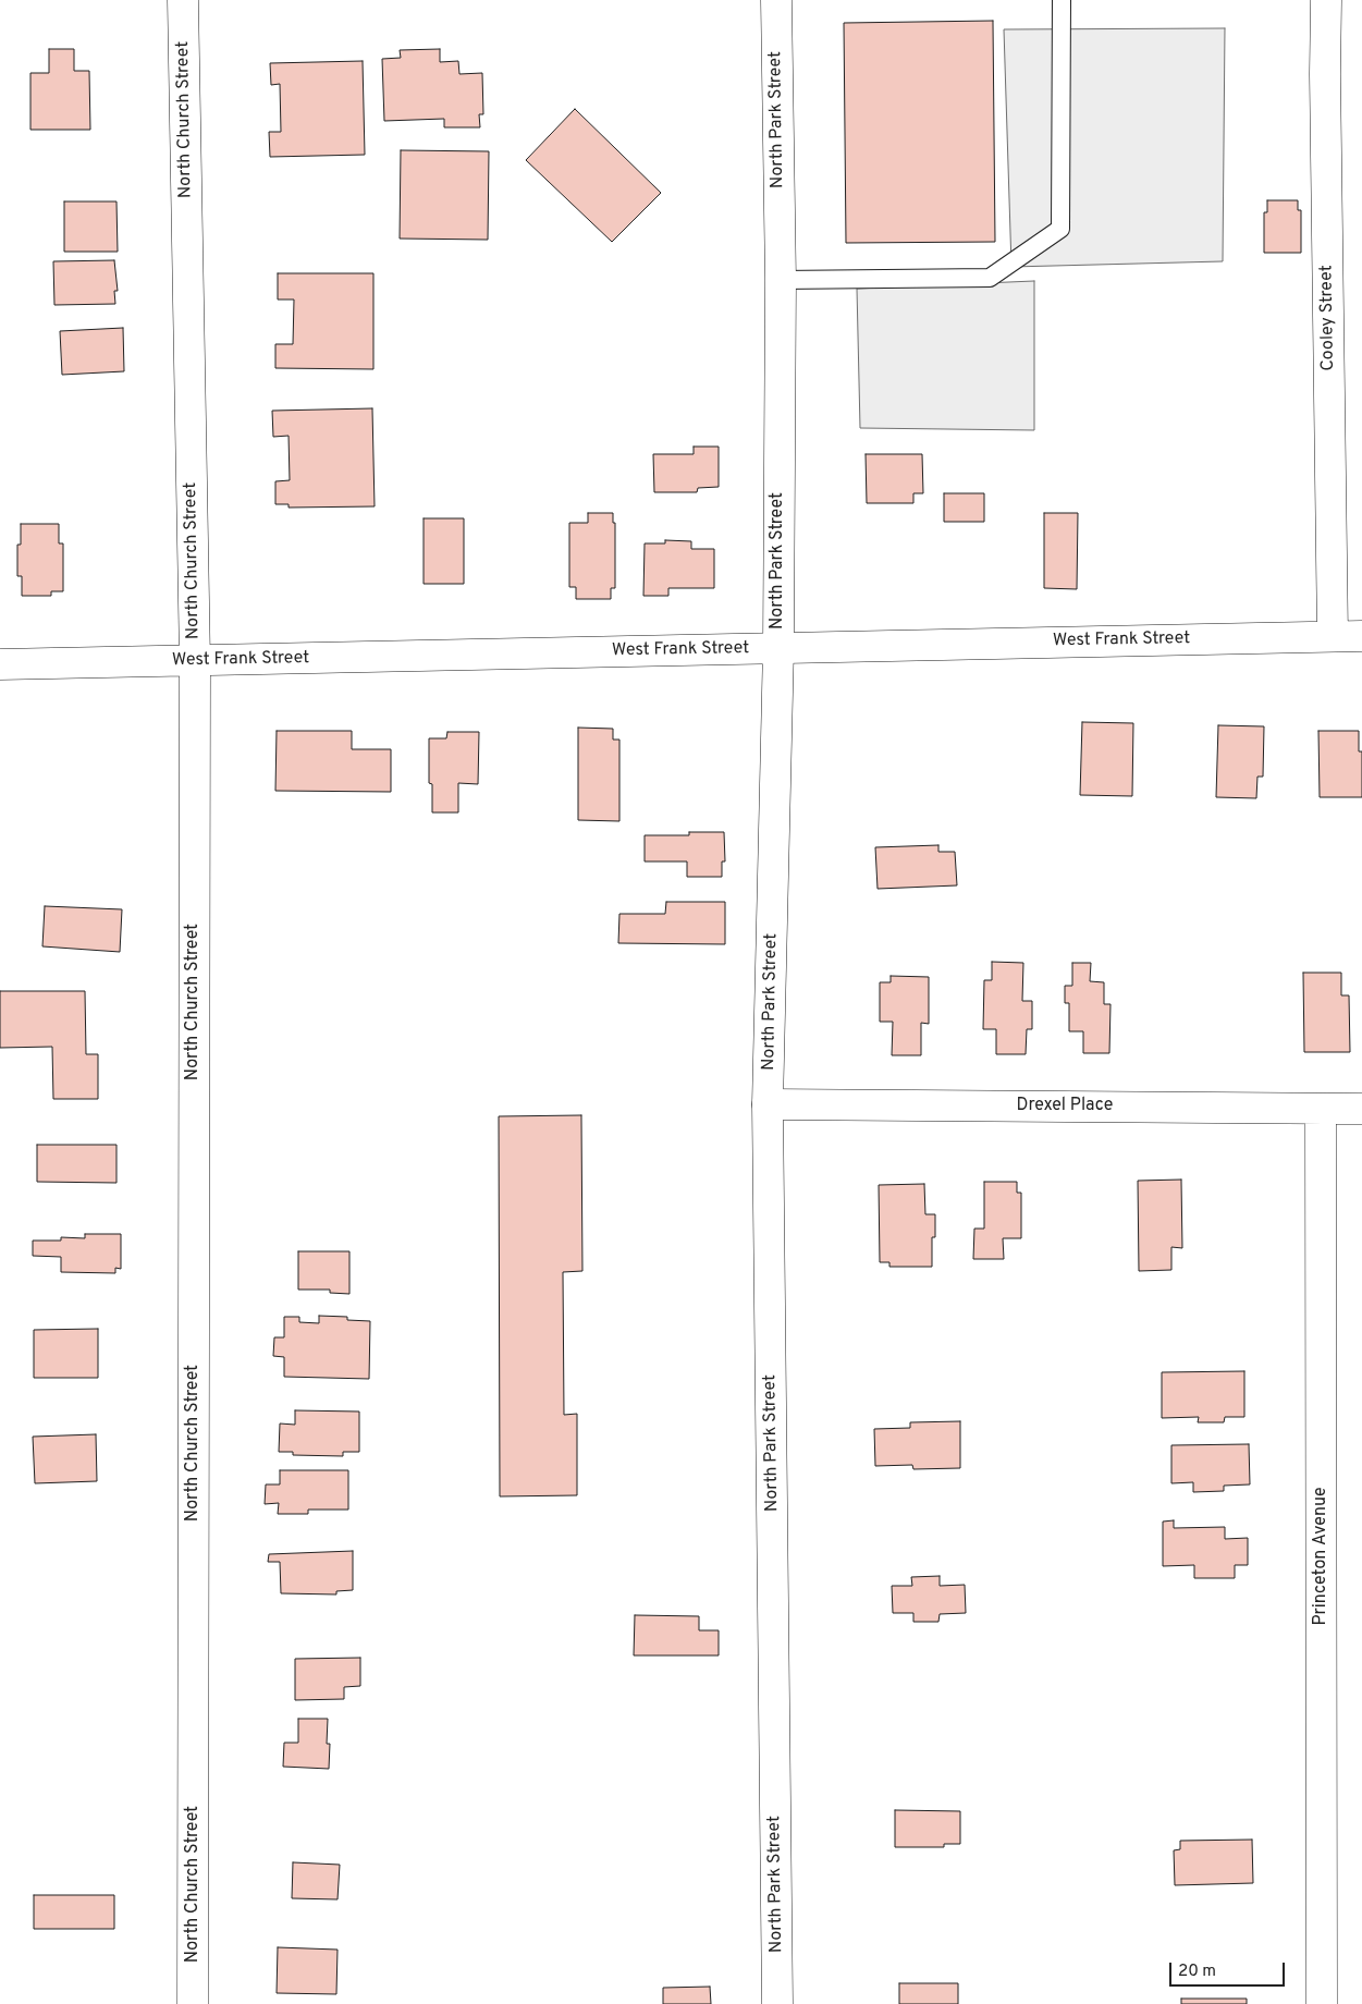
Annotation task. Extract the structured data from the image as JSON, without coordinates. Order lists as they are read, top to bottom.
{
  "streets": {
    "street": [
      "North Church Street",
      "North Park Street",
      "Cooley Street",
      "West Frank Street",
      "Drexel Place",
      "Princeton Avenue"
    ]
  },
  "crossings": [
    ["North Church Street", "West Frank Street"],
    ["North Park Street", "West Frank Street"],
    ["North Park Street", "Drexel Place"],
    ["Cooley Street", "West Frank Street"],
    ["Drexel Place", "Princeton Avenue"]
  ],
  "scale_bar": "20 m"
}
